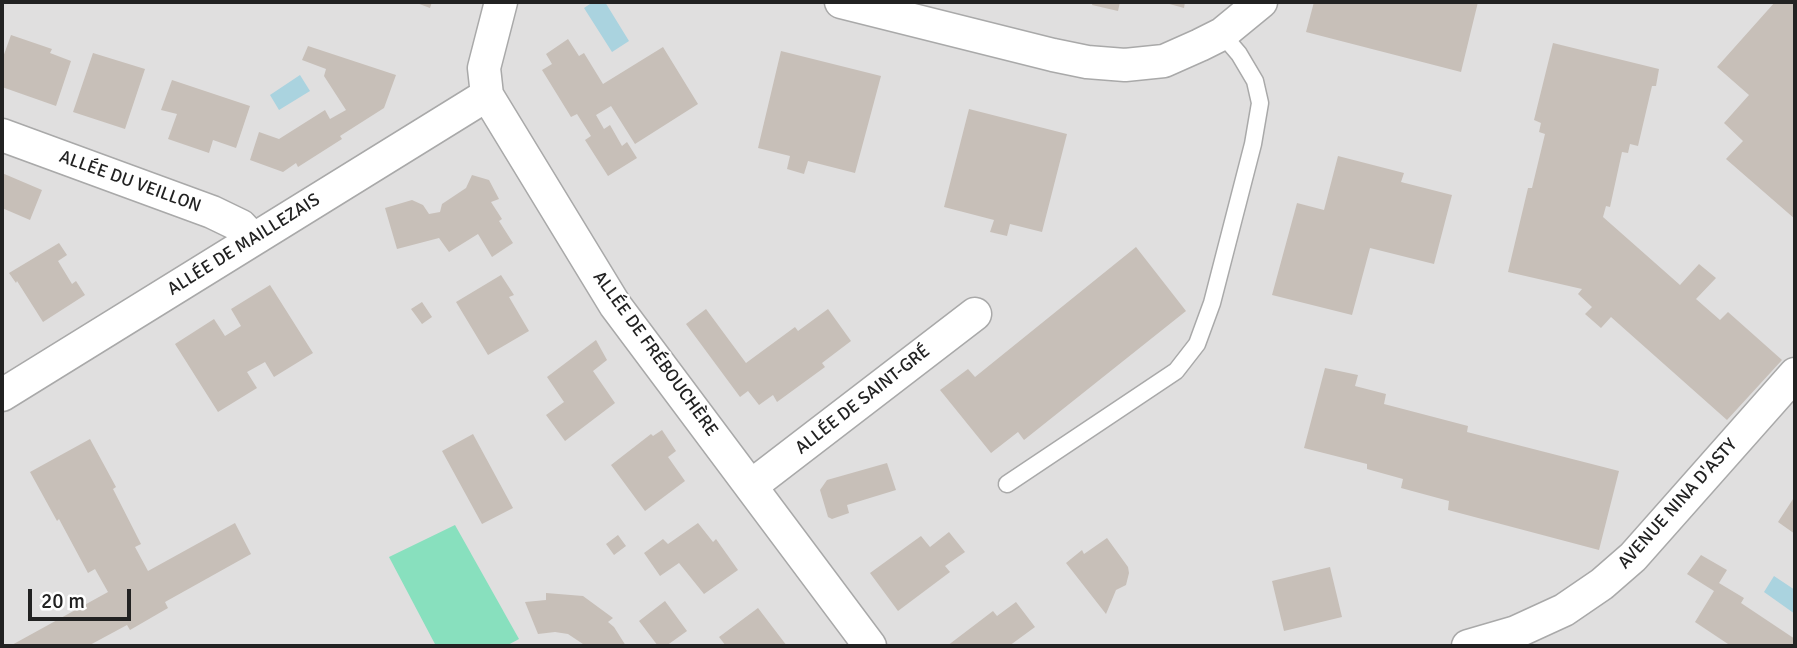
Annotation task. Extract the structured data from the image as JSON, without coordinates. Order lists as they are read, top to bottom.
{
  "streets": {
    "street": [
      "ALLÉE DU VEILLON",
      "ALLÉE DE MAILLEZAIS",
      "ALLÉE DE FRÉBOUCHÈRE",
      "ALLÉE DE SAINT-GRÉ",
      "AVENUE NINA D'ASTY"
    ]
  },
  "crossings": [
    ["ALLÉE DU VEILLON", "ALLÉE DE MAILLEZAIS"],
    ["ALLÉE DE MAILLEZAIS", "ALLÉE DE FRÉBOUCHÈRE"],
    ["ALLÉE DE FRÉBOUCHÈRE", "ALLÉE DE SAINT-GRÉ"]
  ],
  "scale_bar": "20 m"
}
